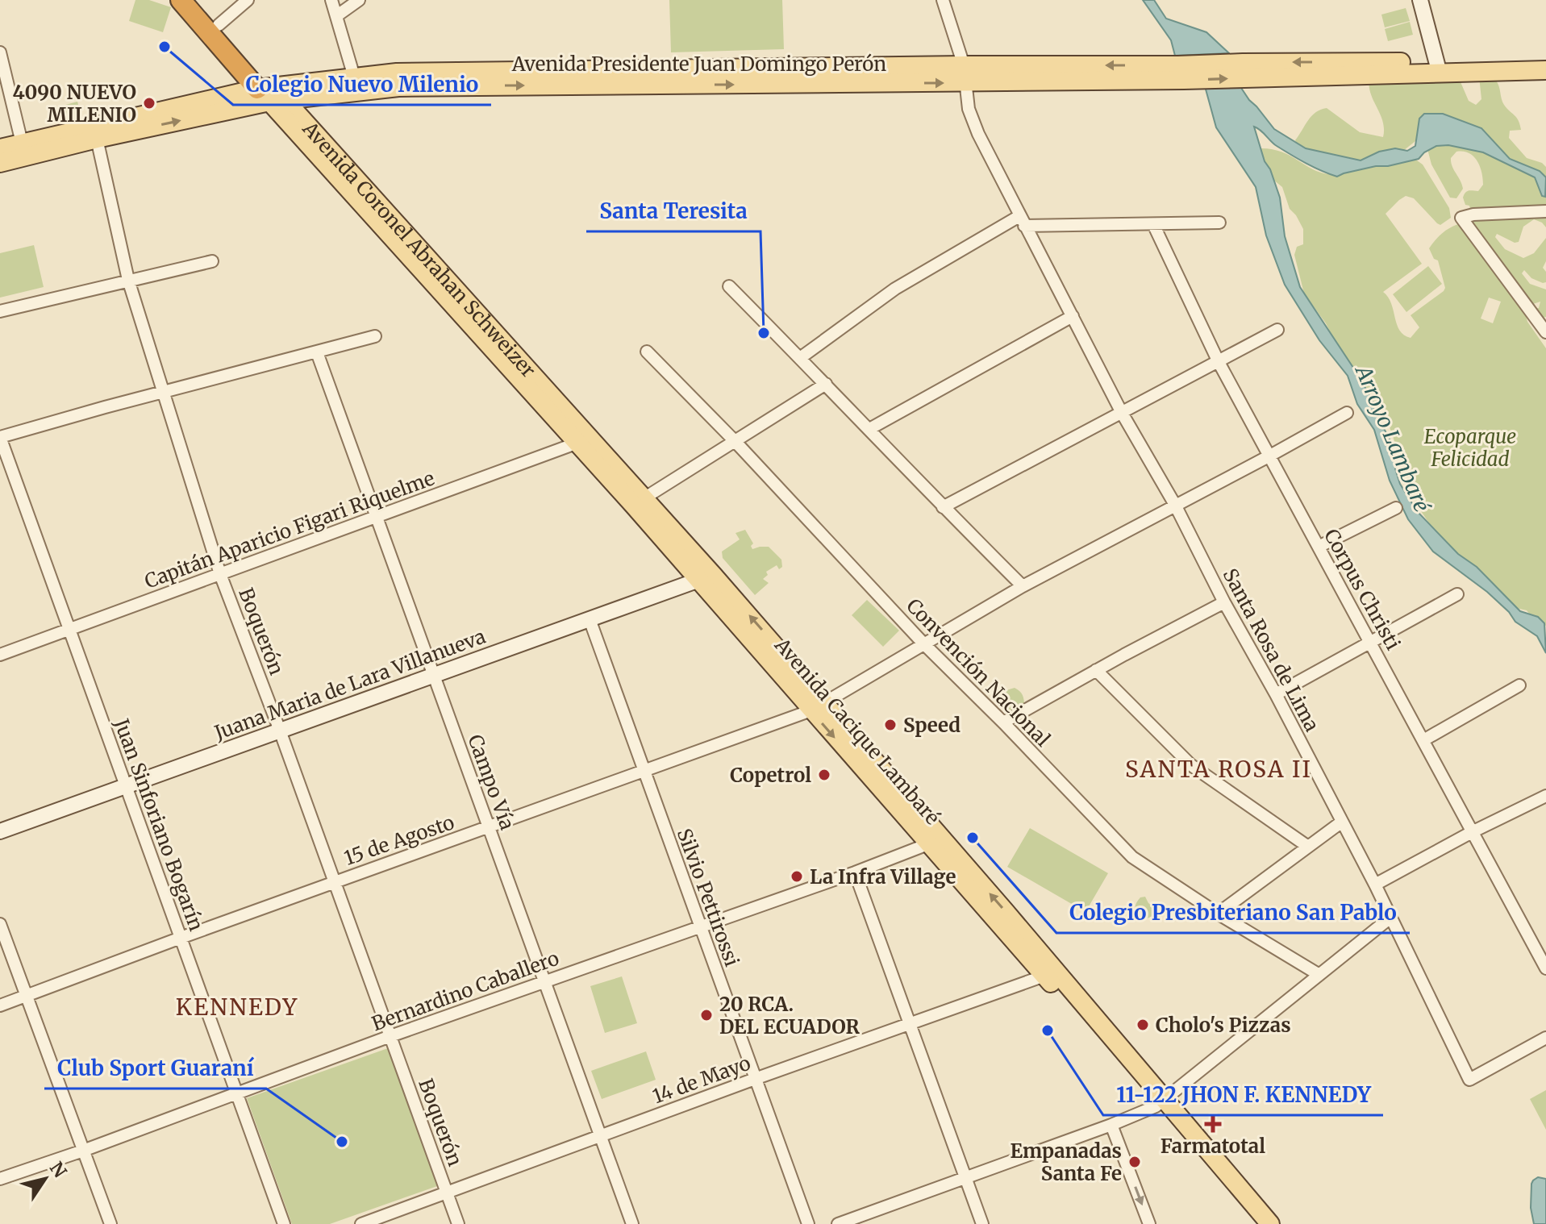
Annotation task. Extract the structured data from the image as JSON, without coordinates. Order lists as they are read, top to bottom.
{
  "streets": {
    "highway": ["Avenida Coronel Abrahan Schweizer"],
    "main road": ["Avenida Presidente Juan Domingo Perón", "Avenida Cacique Lambaré"],
    "street": [
      "Capitán Aparicio Figari Riquelme",
      "Corpus Christi",
      "Boquerón",
      "Santa Rosa de Lima",
      "Convención Nacional",
      "Juana Maria de Lara Villanueva",
      "Campo Vía",
      "Juan Sinforiano Bogarín",
      "15 de Agosto",
      "Silvio Pettirossi",
      "Bernardino Caballero",
      "14 de Mayo"
    ]
  },
  "crossings": [
    ["Avenida Presidente Juan Domingo Perón", "Avenida Coronel Abrahan Schweizer"],
    ["Avenida Presidente Juan Domingo Perón", "Boquerón"],
    ["Avenida Presidente Juan Domingo Perón", "Santa Rosa de Lima"],
    ["Avenida Coronel Abrahan Schweizer", "Capitán Aparicio Figari Riquelme"],
    ["Avenida Coronel Abrahan Schweizer", "Avenida Cacique Lambaré"],
    ["Capitán Aparicio Figari Riquelme", "Boquerón"],
    ["Capitán Aparicio Figari Riquelme", "Avenida Cacique Lambaré"],
    ["Capitán Aparicio Figari Riquelme", "Campo Vía"],
    ["Capitán Aparicio Figari Riquelme", "Juan Sinforiano Bogarín"],
    ["Corpus Christi", "15 de Agosto"],
    ["Boquerón", "Juana Maria de Lara Villanueva"],
    ["Boquerón", "15 de Agosto"],
    ["Boquerón", "Bernardino Caballero"],
    ["Boquerón", "14 de Mayo"],
    ["Santa Rosa de Lima", "15 de Agosto"],
    ["Convención Nacional", "15 de Agosto"],
    ["Juana Maria de Lara Villanueva", "Avenida Cacique Lambaré"],
    ["Juana Maria de Lara Villanueva", "Campo Vía"],
    ["Juana Maria de Lara Villanueva", "Juan Sinforiano Bogarín"],
    ["Juana Maria de Lara Villanueva", "Silvio Pettirossi"],
    ["Avenida Cacique Lambaré", "15 de Agosto"],
    ["Avenida Cacique Lambaré", "Bernardino Caballero"],
    ["Avenida Cacique Lambaré", "14 de Mayo"],
    ["Campo Vía", "15 de Agosto"],
    ["Campo Vía", "Bernardino Caballero"],
    ["Campo Vía", "14 de Mayo"],
    ["Juan Sinforiano Bogarín", "15 de Agosto"],
    ["Juan Sinforiano Bogarín", "Bernardino Caballero"],
    ["15 de Agosto", "Silvio Pettirossi"],
    ["Silvio Pettirossi", "Bernardino Caballero"],
    ["Silvio Pettirossi", "14 de Mayo"]
  ],
  "districts": ["SANTA ROSA II", "KENNEDY"],
  "water": ["Arroyo Lambaré"],
  "parks": ["Ecoparque Felicidad"],
  "places": {
    "other": [
      "Colegio Nuevo Milenio",
      "4090 NUEVO MILENIO",
      "Santa Teresita",
      "Speed",
      "Copetrol",
      "Colegio Presbiteriano San Pablo",
      "La Infra Village",
      "20 RCA. DEL ECUADOR",
      "Cholo's Pizzas",
      "11-122 JHON F. KENNEDY",
      "Club Sport Guaraní",
      "Empanadas Santa Fe"
    ],
    "health": ["Farmatotal"]
  },
  "north": "top right"
}
